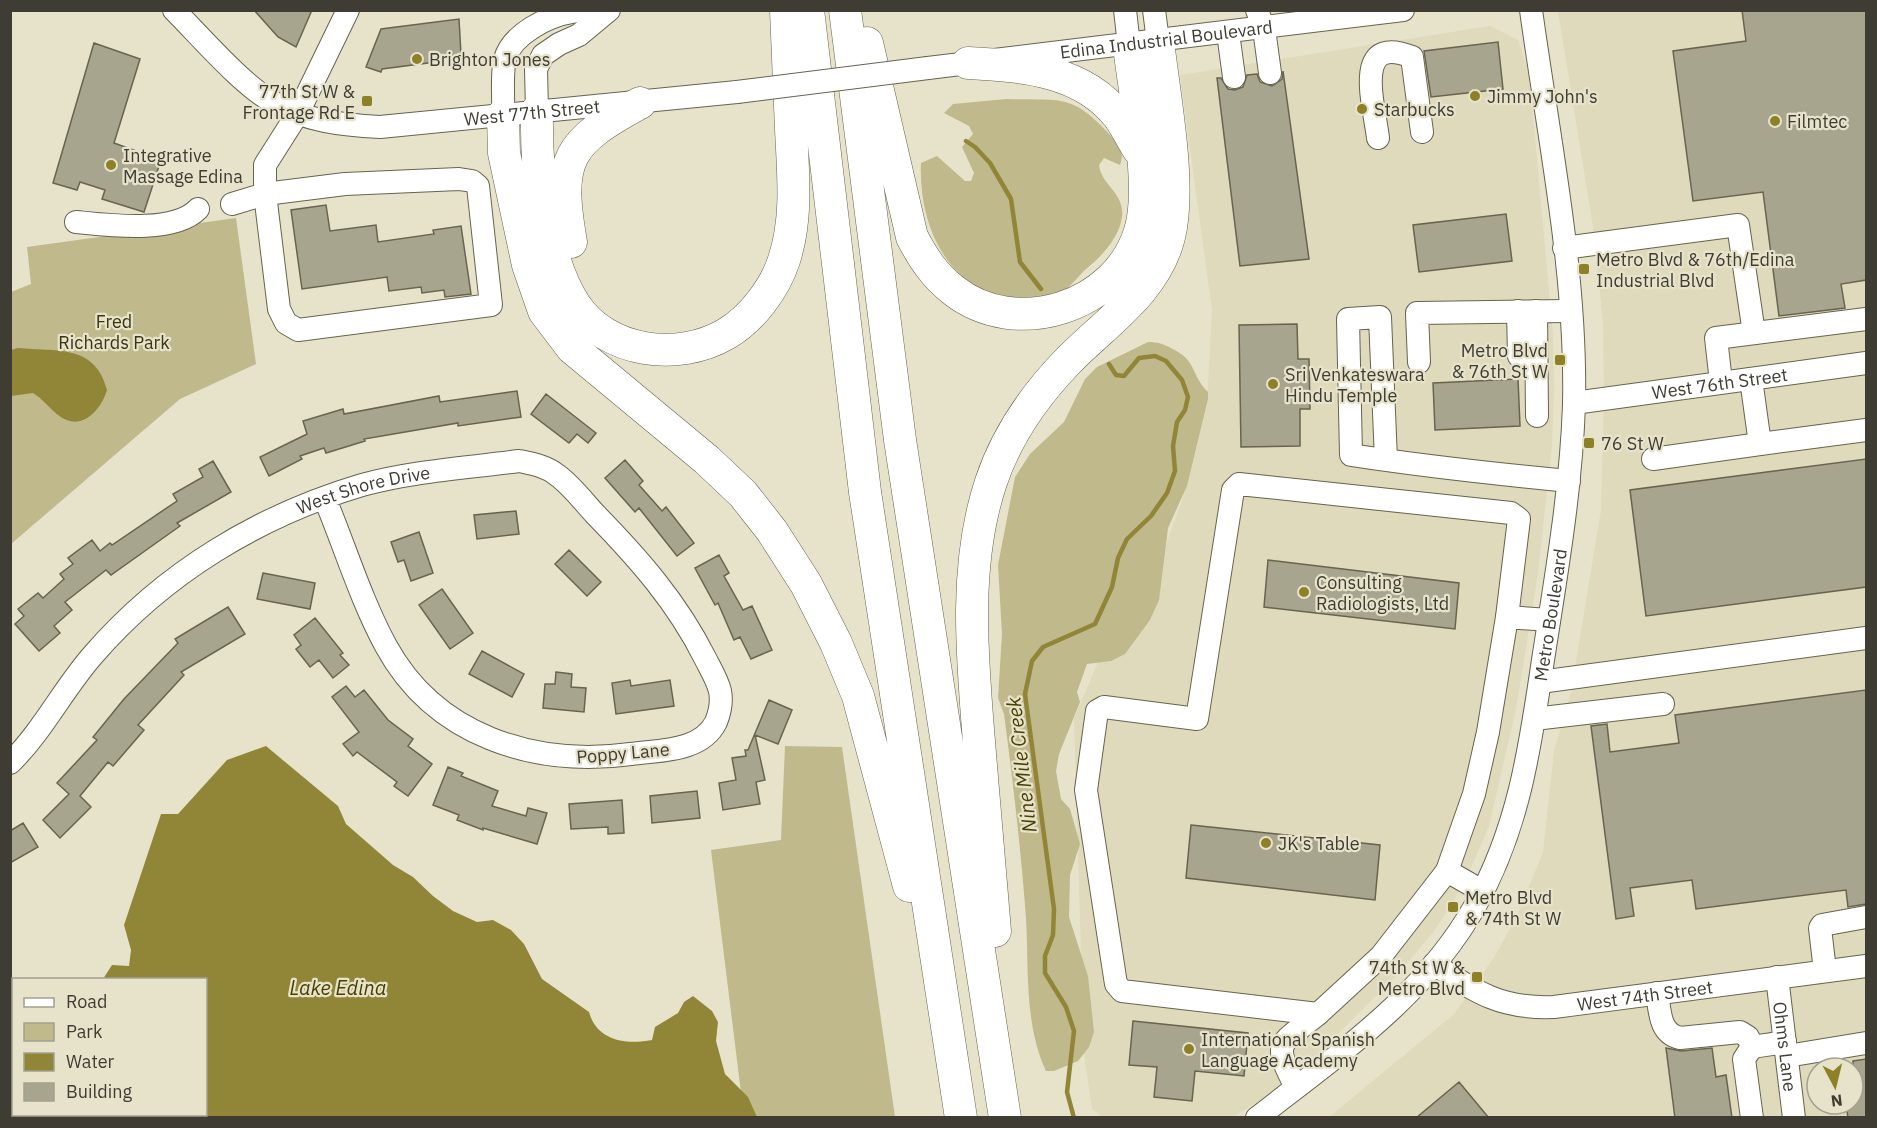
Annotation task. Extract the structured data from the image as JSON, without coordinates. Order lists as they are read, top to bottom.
{
  "streets": {
    "street": [
      "Edina Industrial Boulevard",
      "West 77th Street",
      "West 76th Street",
      "West Shore Drive",
      "Metro Boulevard",
      "Poppy Lane",
      "West 74th Street",
      "Ohms Lane"
    ]
  },
  "crossings": [
    ["Edina Industrial Boulevard", "West 77th Street"],
    ["West 76th Street", "Metro Boulevard"],
    ["West Shore Drive", "Poppy Lane"],
    ["Metro Boulevard", "West 74th Street"],
    ["West 74th Street", "Ohms Lane"]
  ],
  "water": ["Nine Mile Creek", "Lake Edina"],
  "parks": ["Fred Richards Park"],
  "places": {
    "other": [
      "Brighton Jones",
      "Jimmy John's",
      "Starbucks",
      "Filmtec",
      "Integrative Massage Edina",
      "Sri Venkateswara Hindu Temple",
      "Consulting Radiologists, Ltd",
      "JK's Table",
      "International Spanish Language Academy"
    ],
    "transit": [
      "77th St W & Frontage Rd E",
      "Metro Blvd & 76th/Edina Industrial Blvd",
      "Metro Blvd & 76th St W",
      "76 St W",
      "Metro Blvd & 74th St W",
      "74th St W & Metro Blvd"
    ]
  },
  "legend": [
    "Road",
    "Park",
    "Water",
    "Building"
  ],
  "north": "bottom"
}
